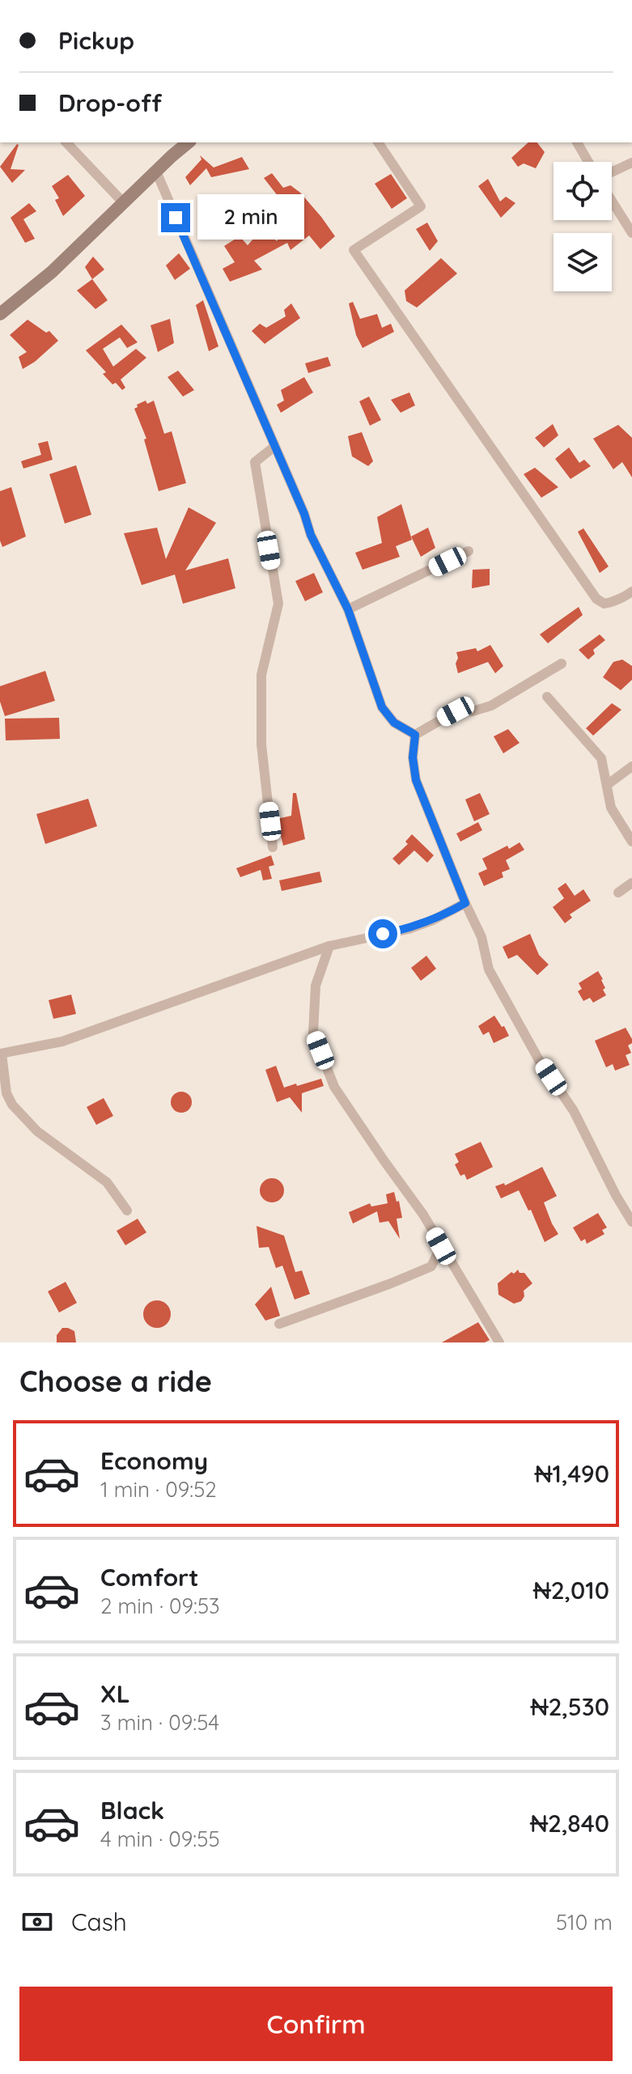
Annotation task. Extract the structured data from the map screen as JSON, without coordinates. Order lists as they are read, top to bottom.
{
  "page": {
    "banner": ["Pickup", "Drop-off"],
    "bubble": "2 min",
    "heading": "Choose a ride",
    "list": [
      {
        "name": "Economy",
        "note": "1 min · 09:52",
        "value": "₦1,490"
      },
      {
        "name": "Comfort",
        "note": "2 min · 09:53",
        "value": "₦2,010"
      },
      {
        "name": "XL",
        "note": "3 min · 09:54",
        "value": "₦2,530"
      },
      {
        "name": "Black",
        "note": "4 min · 09:55",
        "value": "₦2,840"
      }
    ],
    "pay": ["Cash", "510 m"],
    "buttons": "Confirm"
  }
}
